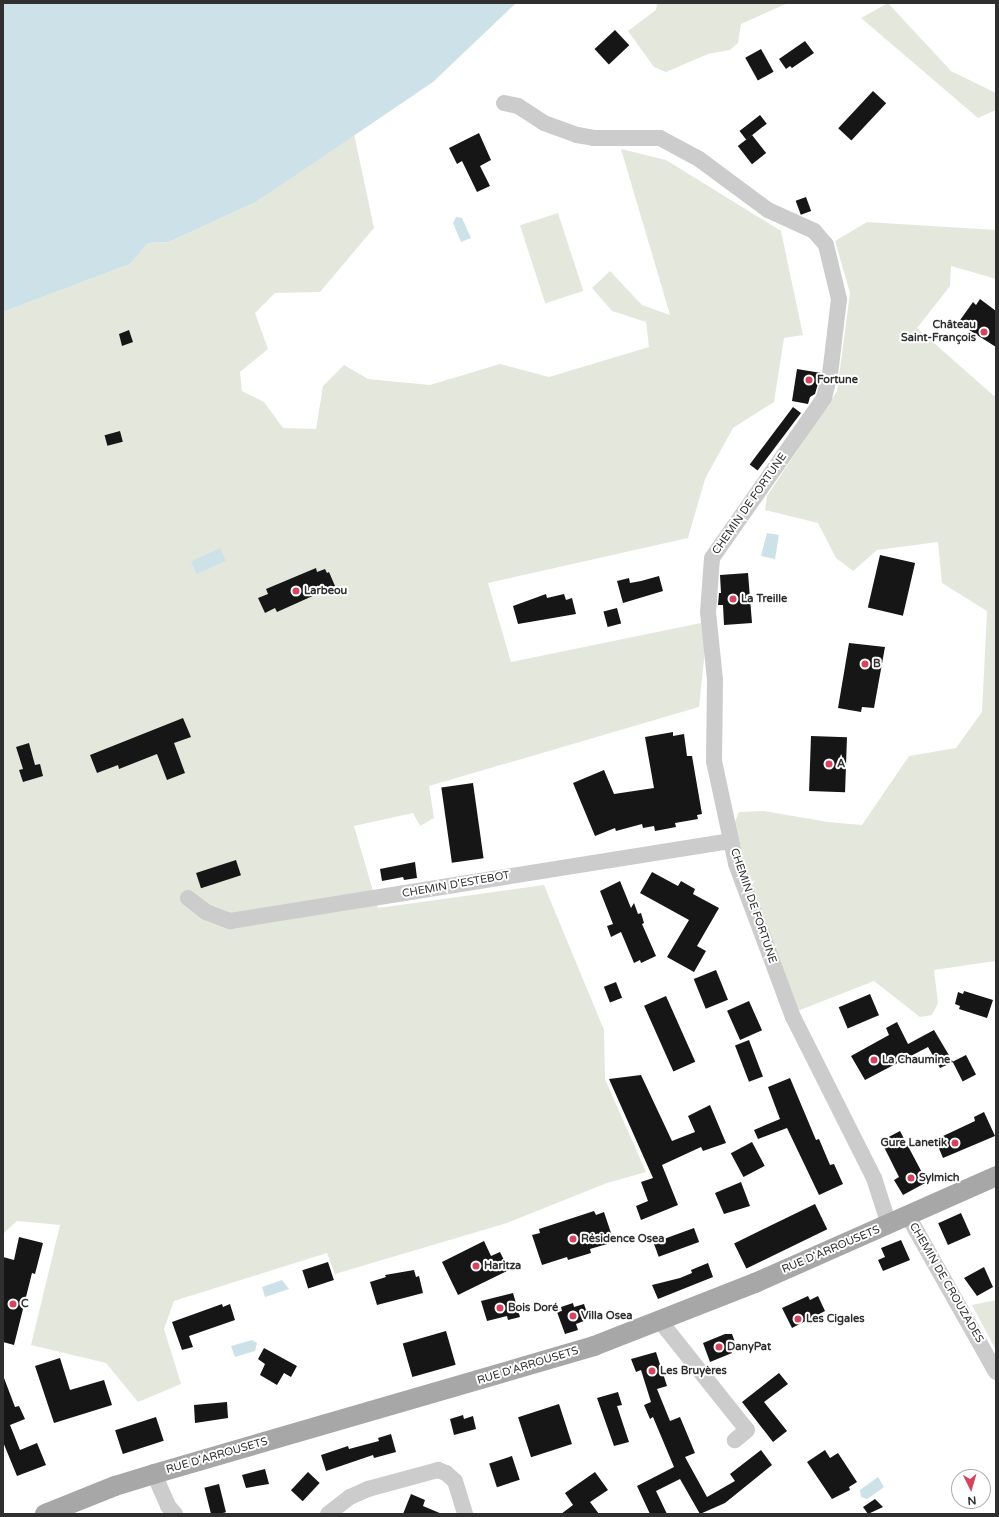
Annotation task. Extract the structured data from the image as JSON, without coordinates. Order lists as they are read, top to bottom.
{
  "streets": {
    "main road": ["RUE D'ARROUSETS"],
    "street": ["CHEMIN DE FORTUNE", "CHEMIN D'ESTEBOT", "CHEMIN DE CROUZADES"]
  },
  "crossings": [
    ["CHEMIN DE FORTUNE", "CHEMIN D'ESTEBOT"],
    ["CHEMIN DE FORTUNE", "RUE D'ARROUSETS"],
    ["RUE D'ARROUSETS", "CHEMIN DE CROUZADES"]
  ],
  "places": [
    "Château Saint-François",
    "Fortune",
    "Larbeou",
    "La Treille",
    "B",
    "A",
    "La Chaumine",
    "Gure Lanetik",
    "Sylmich",
    "Résidence Osea",
    "Haritza",
    "C",
    "Bois Doré",
    "Villa Osea",
    "Les Cigales",
    "DanyPat",
    "Les Bruyères"
  ],
  "north": "bottom"
}
